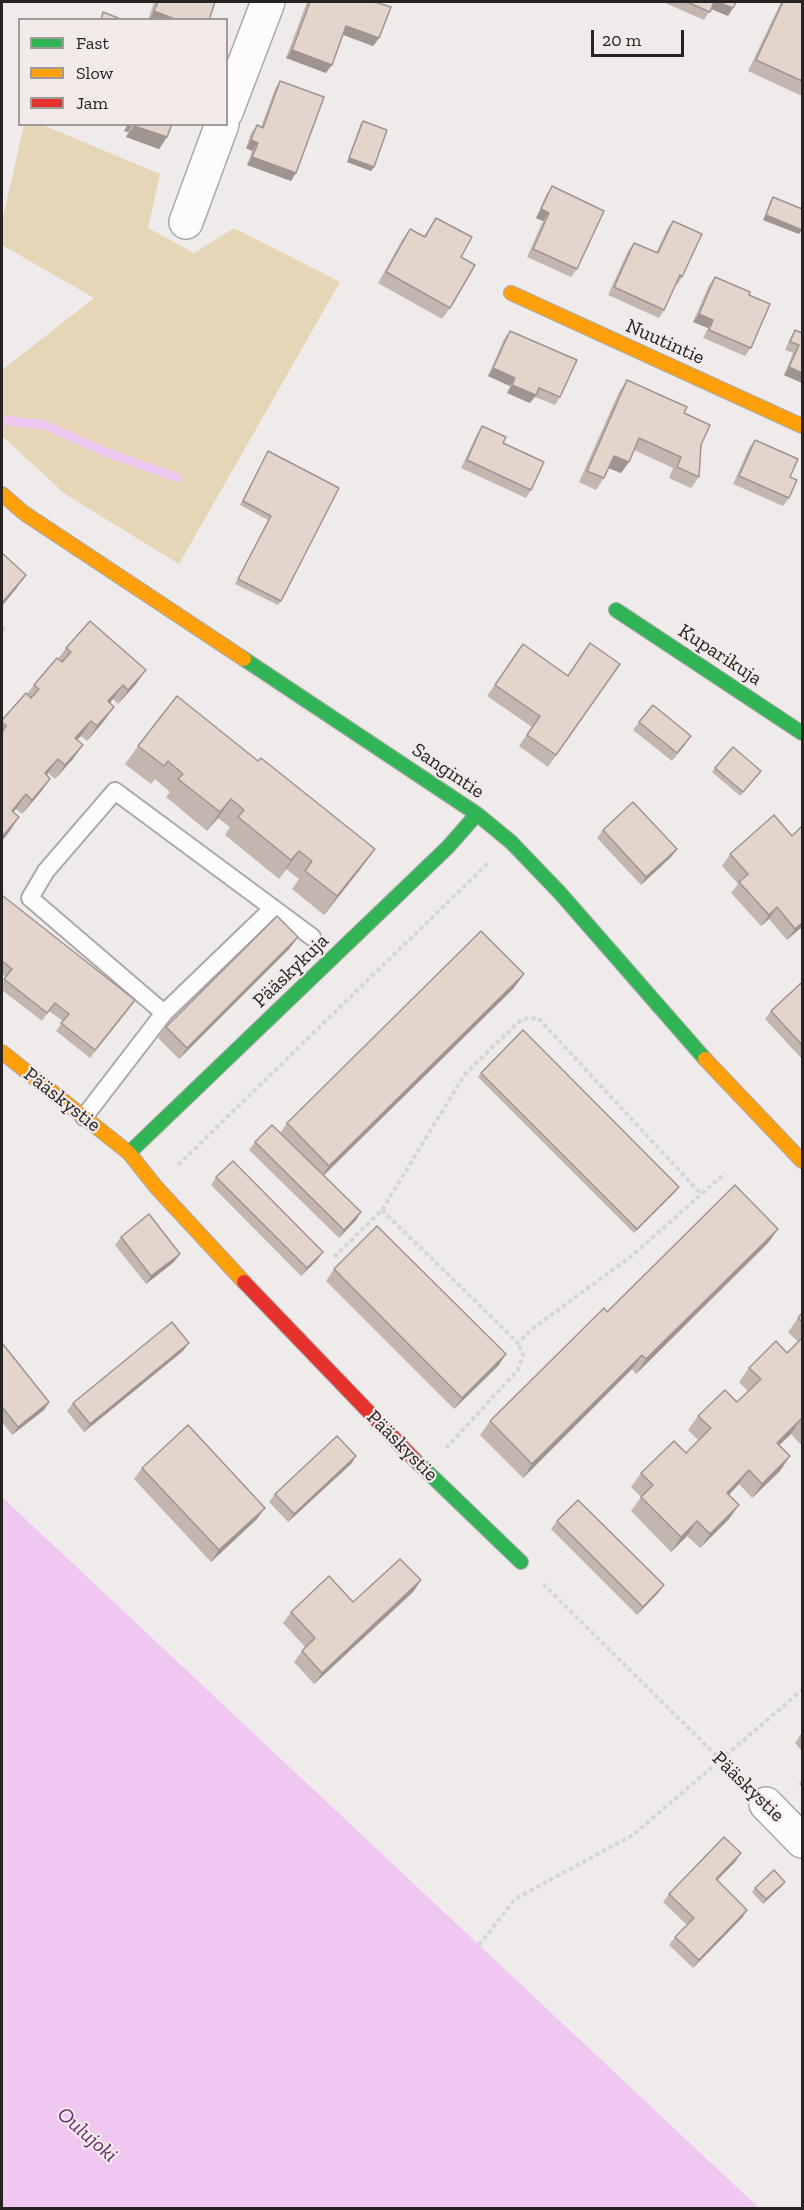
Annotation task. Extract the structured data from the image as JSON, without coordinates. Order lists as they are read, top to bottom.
{
  "streets": {
    "street": [
      "Nuutintie",
      "Kuparikuja",
      "Sangintie",
      "Pääskykuja",
      "Pääskystie"
    ]
  },
  "crossings": [
    ["Sangintie", "Pääskykuja"],
    ["Pääskykuja", "Pääskystie"]
  ],
  "water": ["Oulujoki"],
  "legend": ["Fast", "Slow", "Jam"],
  "scale_bar": "20 m"
}
